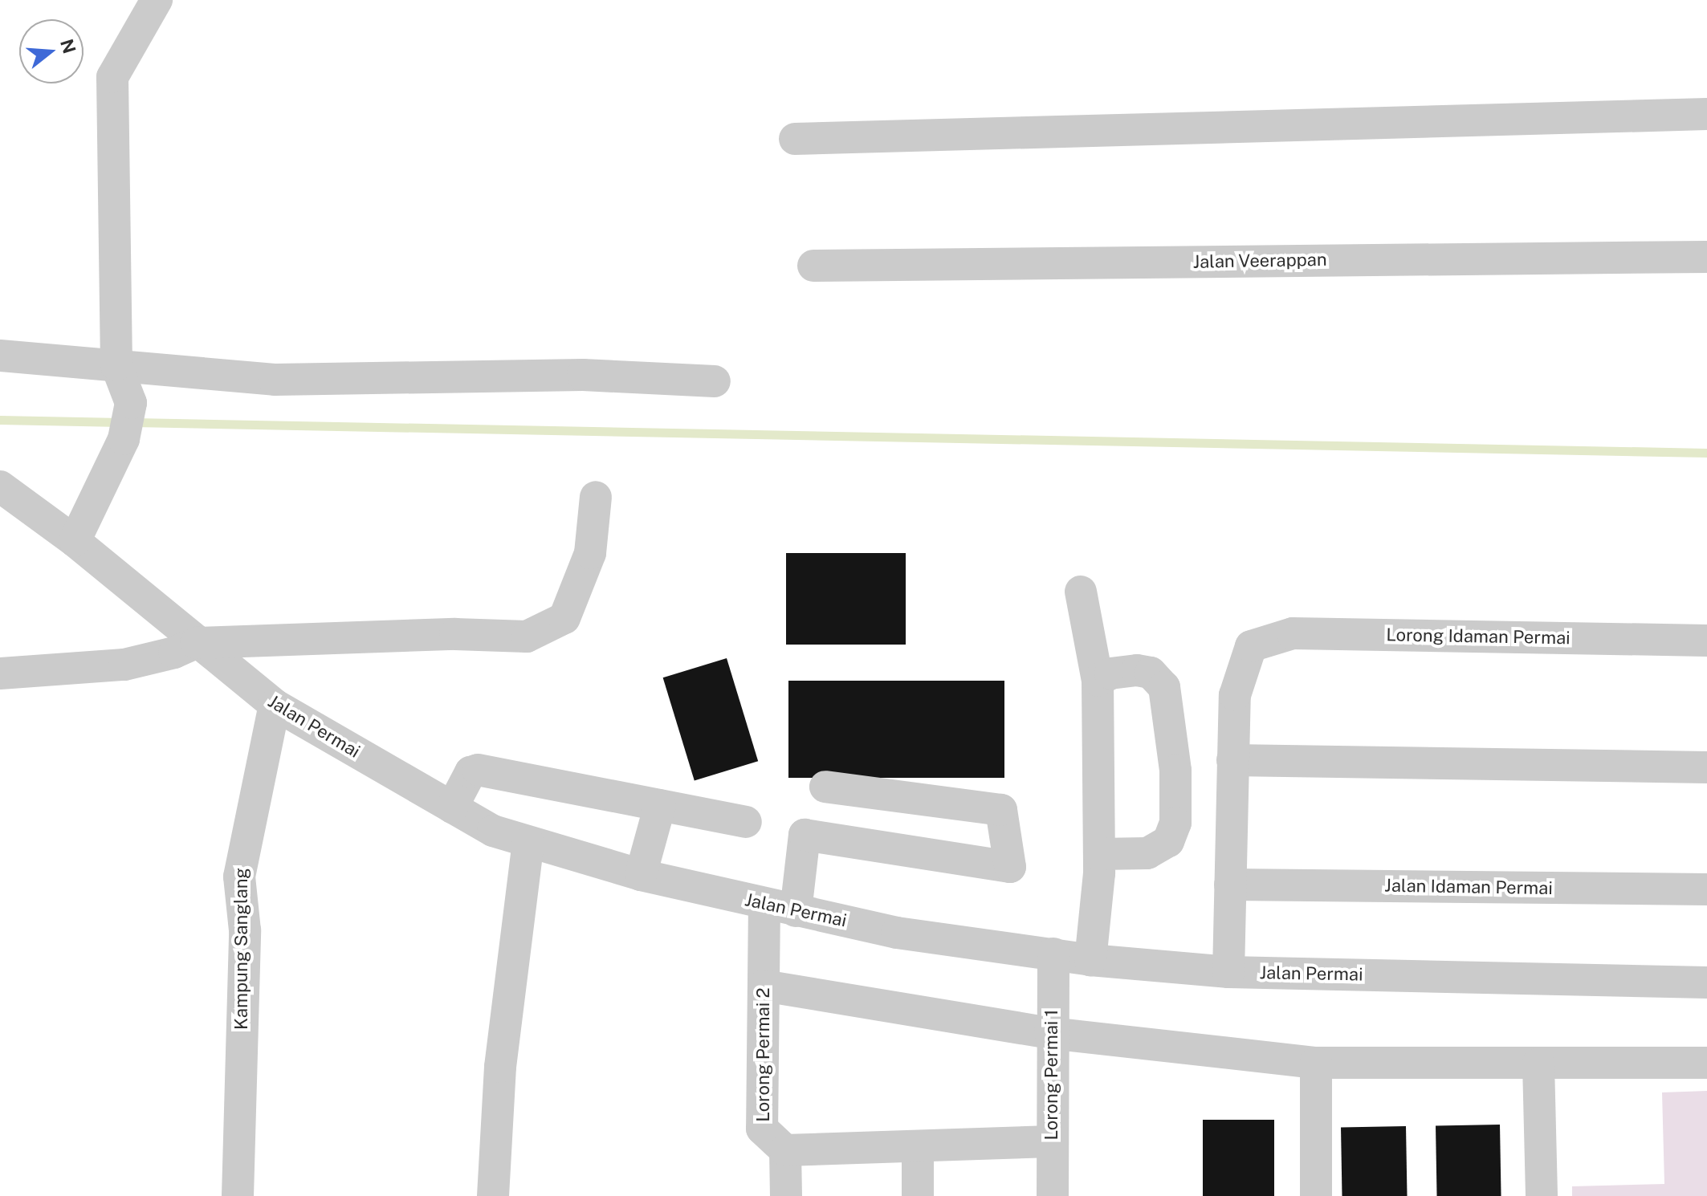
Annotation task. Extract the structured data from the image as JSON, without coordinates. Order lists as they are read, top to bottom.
{
  "streets": {
    "street": [
      "Jalan Veerappan",
      "Lorong Idaman Permai",
      "Jalan Permai",
      "Jalan Idaman Permai",
      "Kampung Sanglang",
      "Lorong Permai 2",
      "Lorong Permai 1"
    ]
  },
  "crossings": [
    ["Jalan Permai", "Kampung Sanglang"],
    ["Jalan Permai", "Lorong Permai 2"],
    ["Jalan Permai", "Lorong Permai 1"]
  ],
  "north": "right"
}
